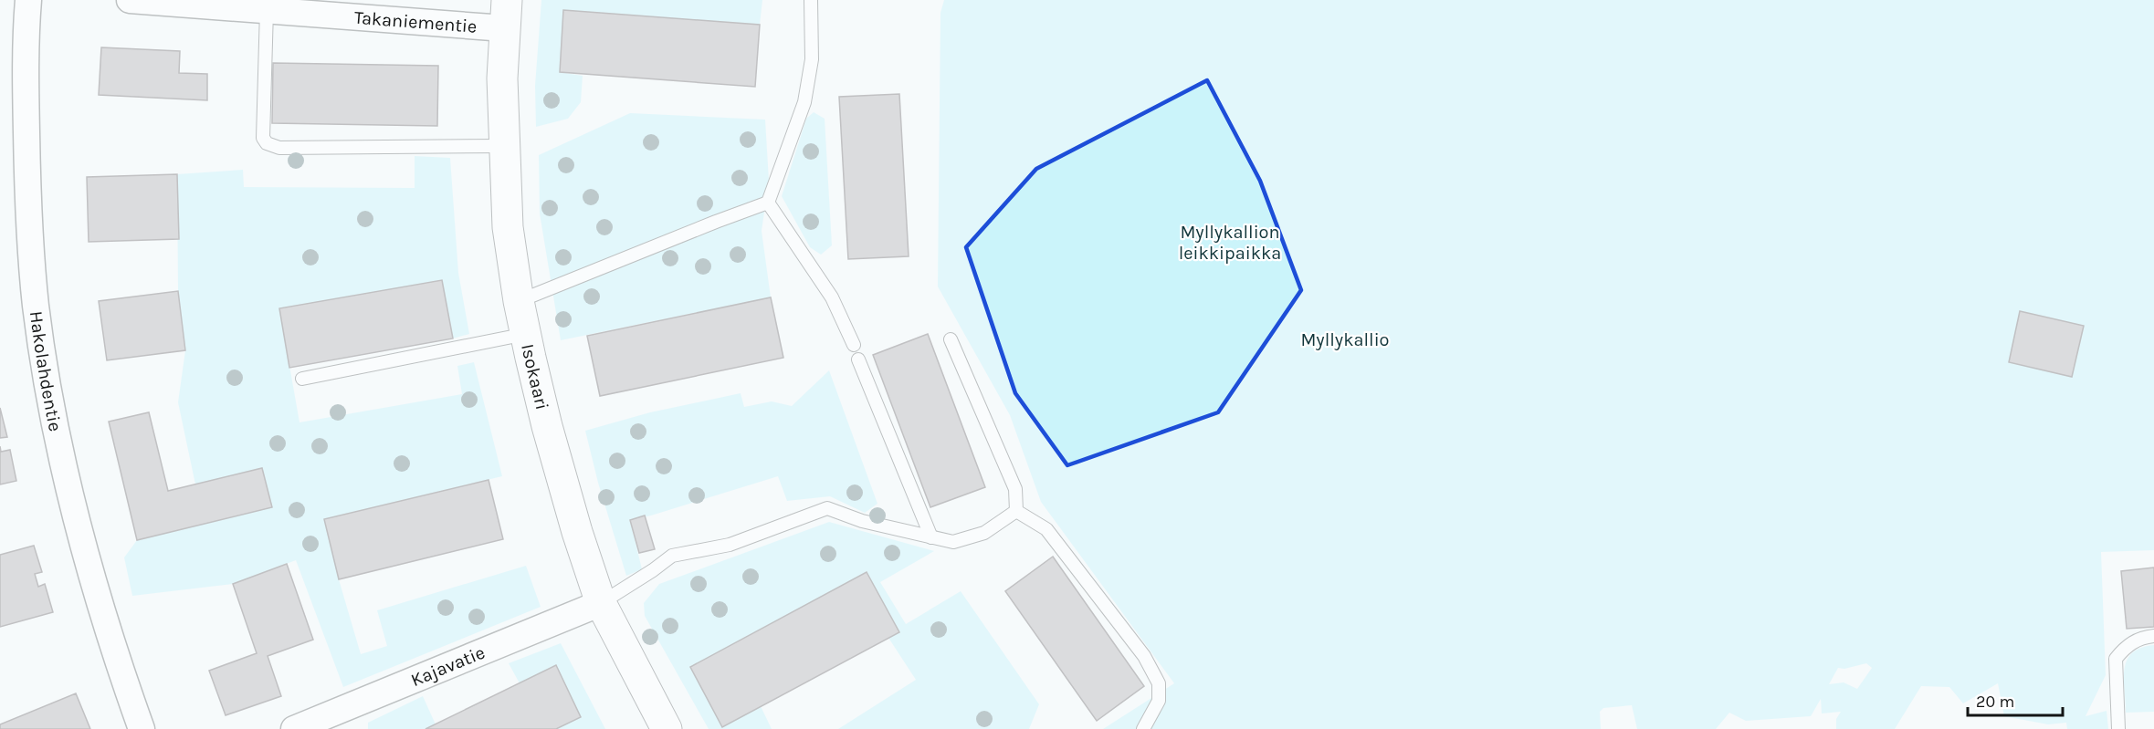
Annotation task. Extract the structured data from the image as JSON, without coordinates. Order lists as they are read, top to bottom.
{
  "streets": {
    "street": [
      "Takaniementie",
      "Hakolahdentie",
      "Isokaari",
      "Kajavatie"
    ]
  },
  "crossings": [
    ["Takaniementie", "Isokaari"],
    ["Isokaari", "Kajavatie"]
  ],
  "parks": ["Myllykallion leikkipaikka", "Myllykallio"],
  "scale_bar": "20 m"
}
